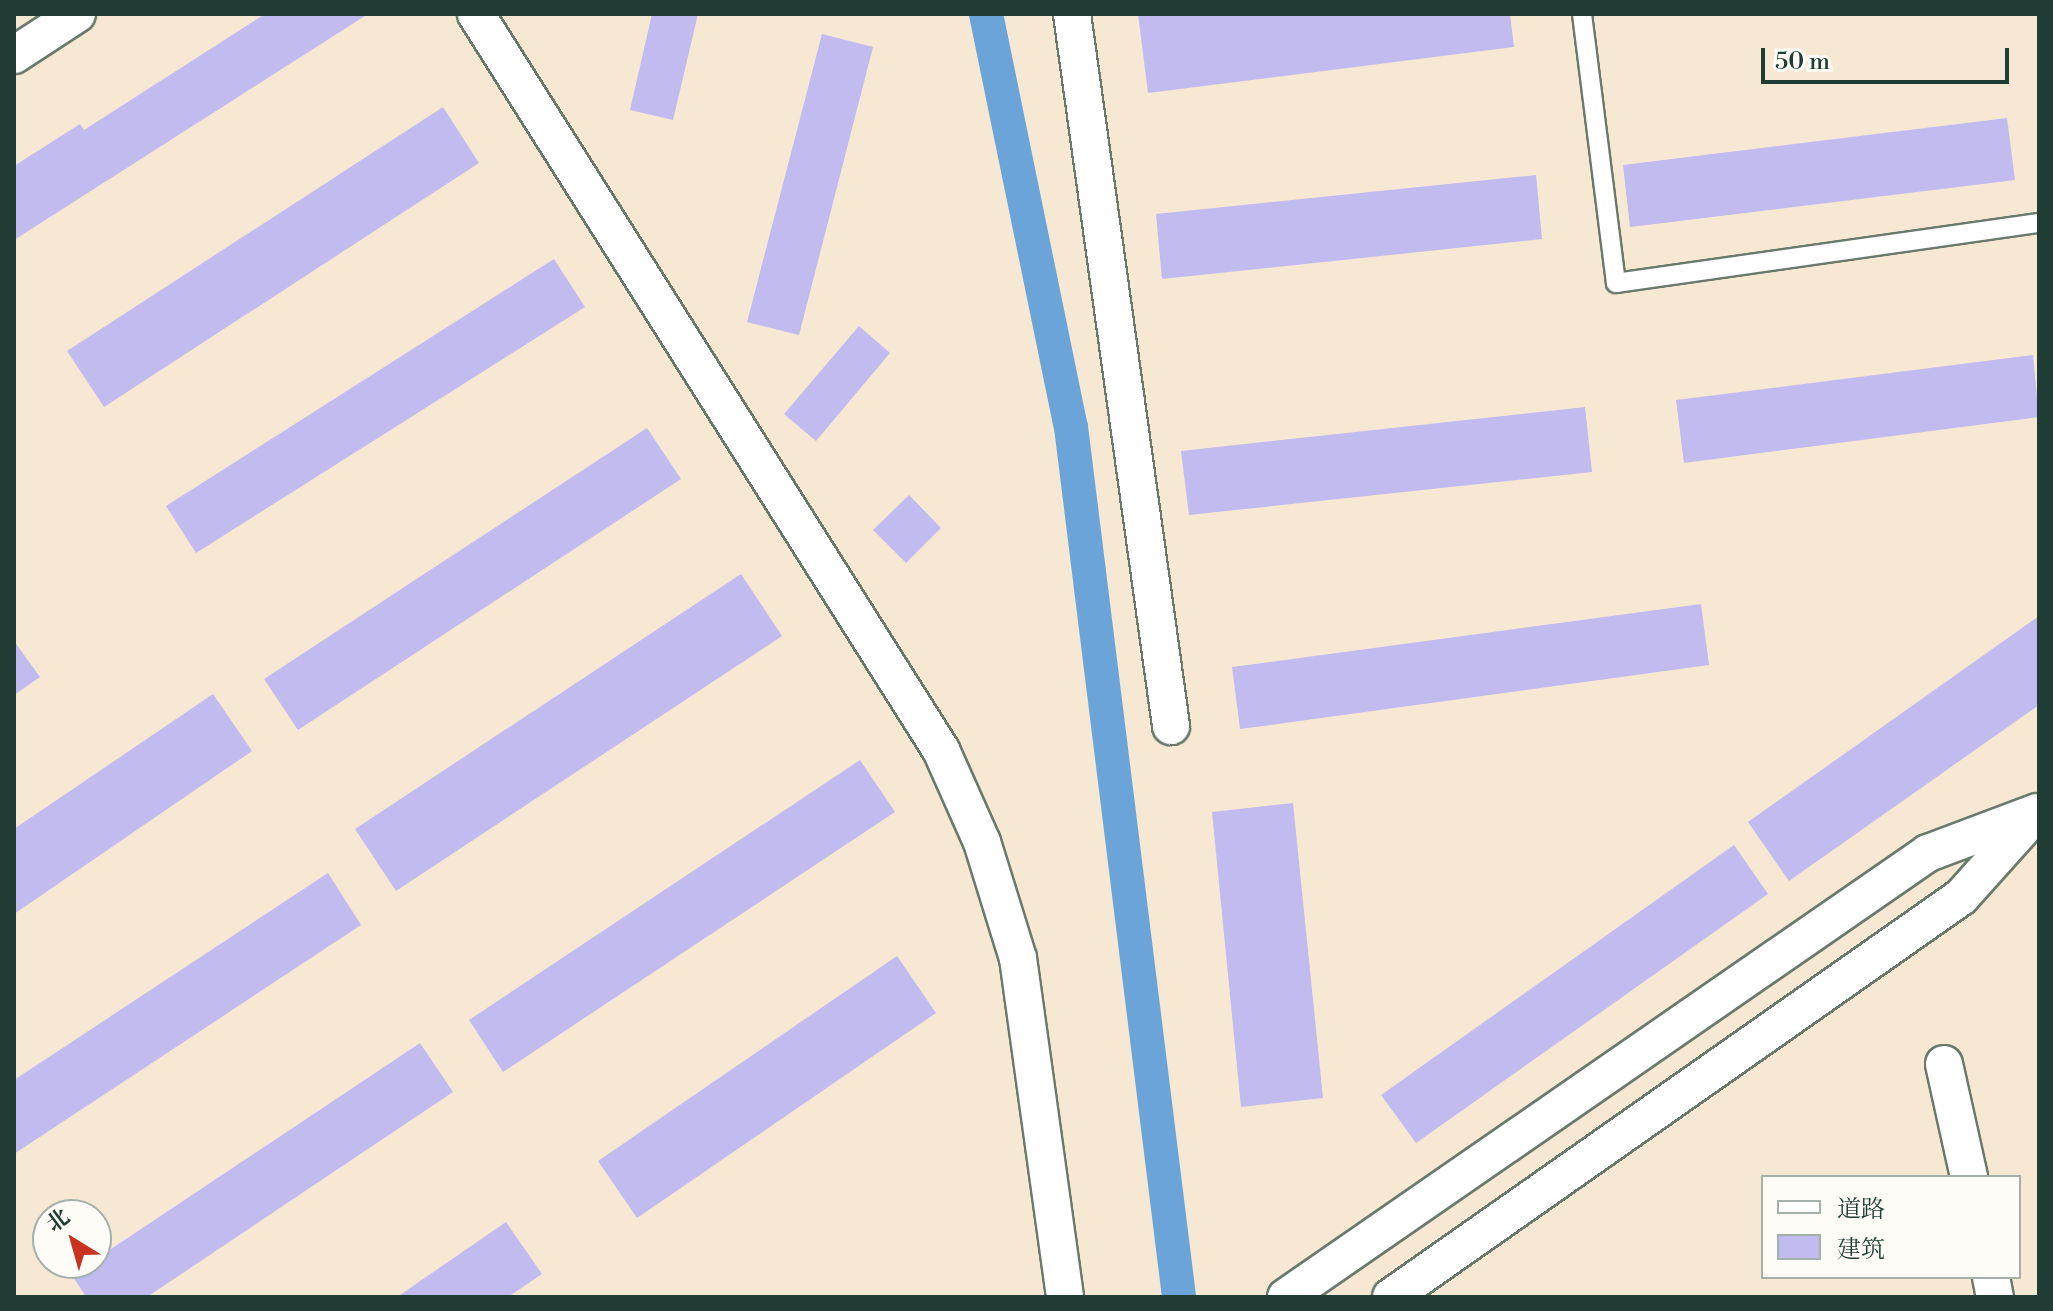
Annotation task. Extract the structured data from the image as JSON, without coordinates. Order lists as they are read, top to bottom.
{
  "legend": ["道路", "建筑"],
  "scale_bar": "50 m",
  "north": "top left"
}
